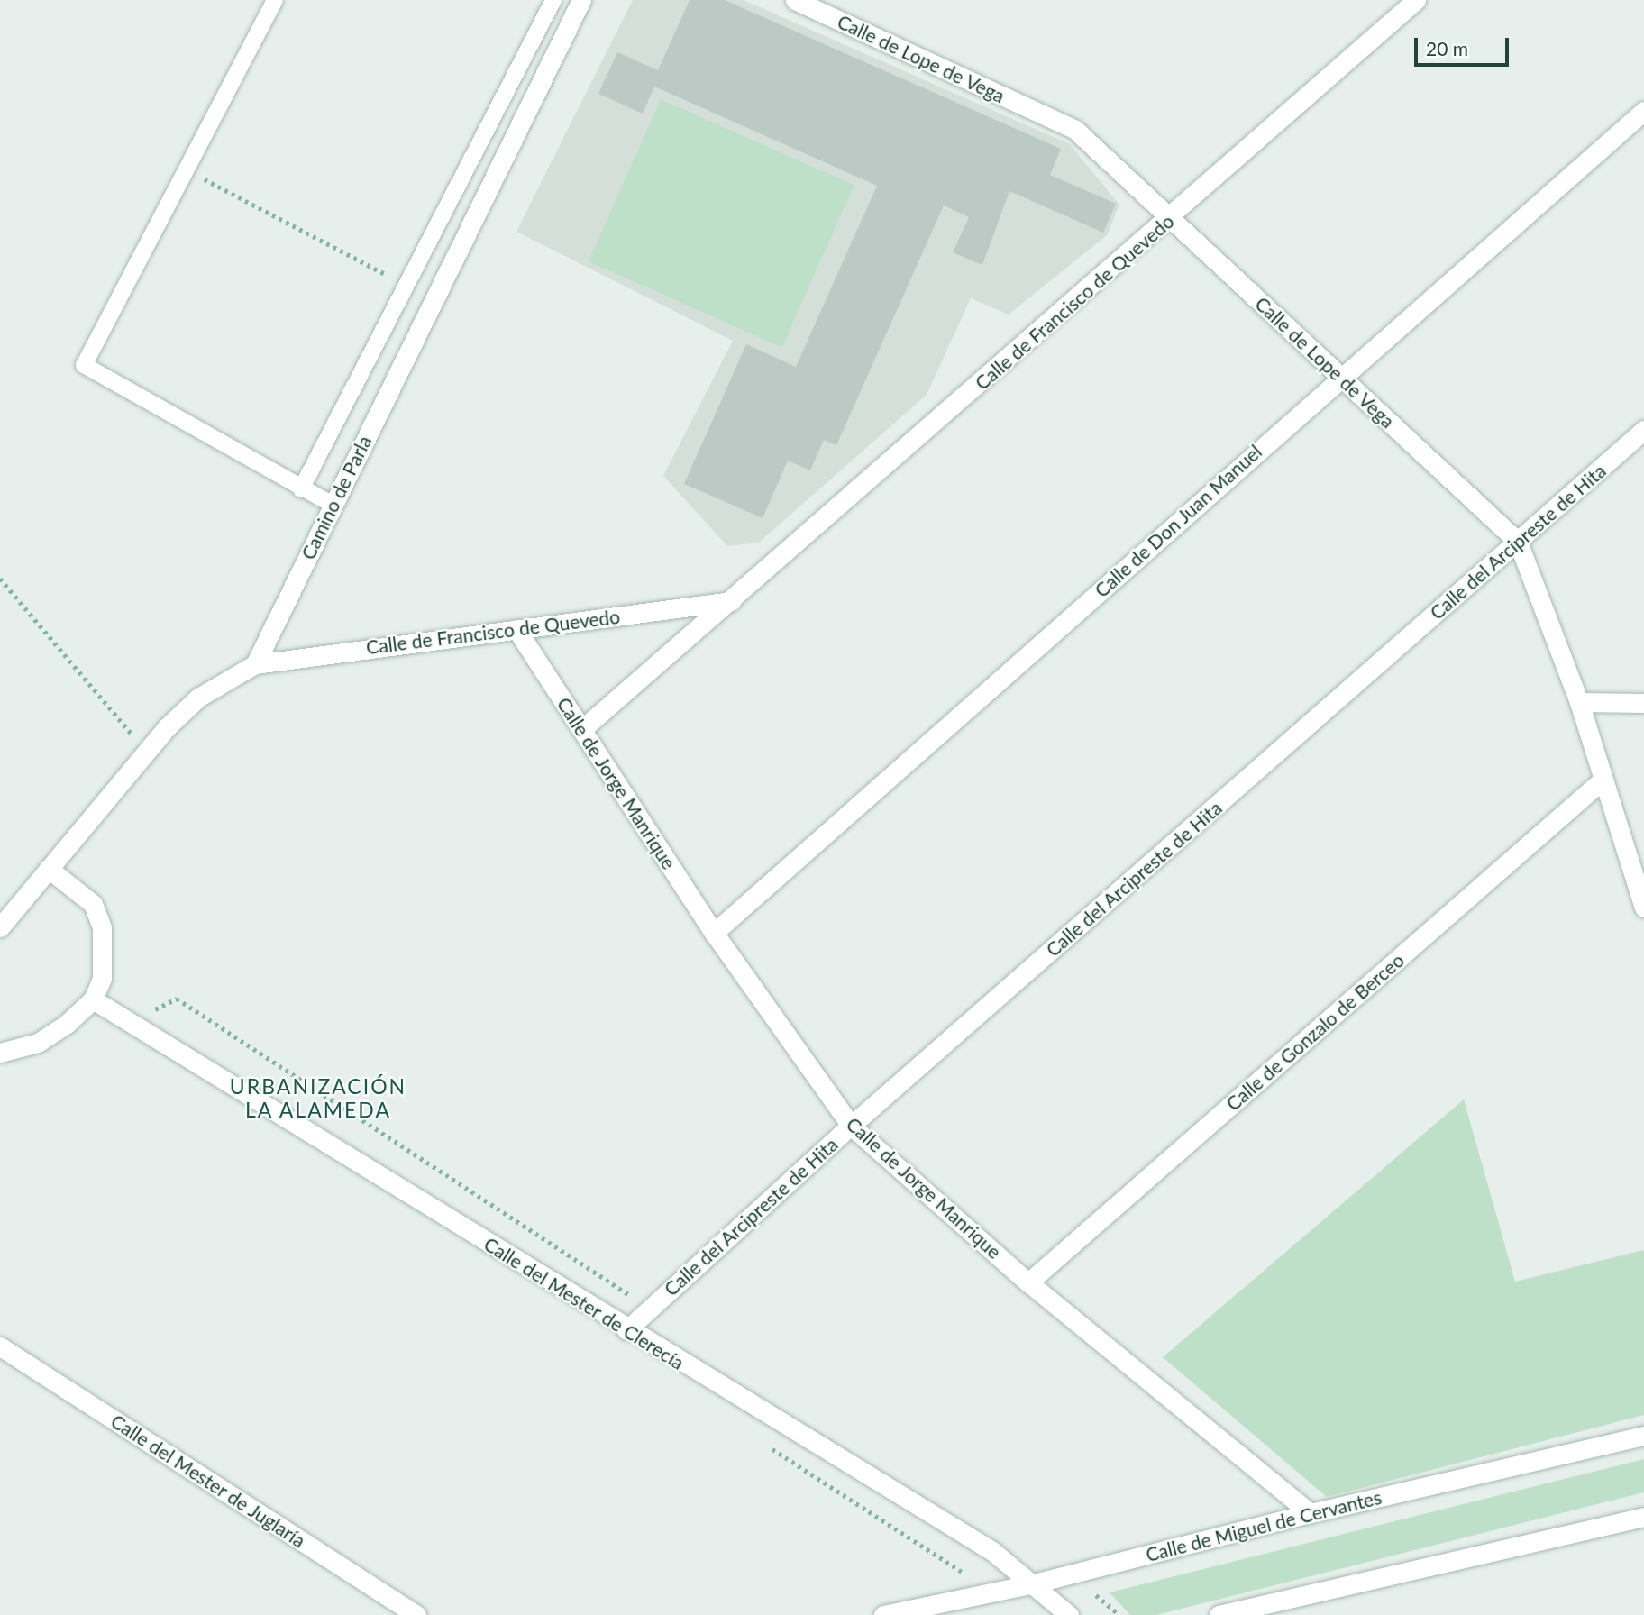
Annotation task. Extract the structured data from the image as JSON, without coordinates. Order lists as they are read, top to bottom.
{
  "streets": {
    "street": [
      "Calle de Lope de Vega",
      "Calle de Francisco de Quevedo",
      "Camino de Parla",
      "Calle de Don Juan Manuel",
      "Calle del Arcipreste de Hita",
      "Calle de Jorge Manrique",
      "Calle de Gonzalo de Berceo",
      "Calle del Mester de Clerecía",
      "Calle del Mester de Juglaría",
      "Calle de Miguel de Cervantes"
    ]
  },
  "crossings": [
    ["Calle de Lope de Vega", "Calle de Francisco de Quevedo"],
    ["Calle de Lope de Vega", "Calle de Don Juan Manuel"],
    ["Calle de Lope de Vega", "Calle del Arcipreste de Hita"],
    ["Calle de Lope de Vega", "Calle de Gonzalo de Berceo"],
    ["Calle de Francisco de Quevedo", "Camino de Parla"],
    ["Calle de Francisco de Quevedo", "Calle de Jorge Manrique"],
    ["Calle de Don Juan Manuel", "Calle de Jorge Manrique"],
    ["Calle del Arcipreste de Hita", "Calle de Jorge Manrique"],
    ["Calle del Arcipreste de Hita", "Calle del Mester de Clerecía"],
    ["Calle de Jorge Manrique", "Calle de Gonzalo de Berceo"],
    ["Calle de Jorge Manrique", "Calle de Miguel de Cervantes"],
    ["Calle del Mester de Clerecía", "Calle de Miguel de Cervantes"]
  ],
  "districts": ["URBANIZACIÓN LA ALAMEDA"],
  "scale_bar": "20 m"
}
